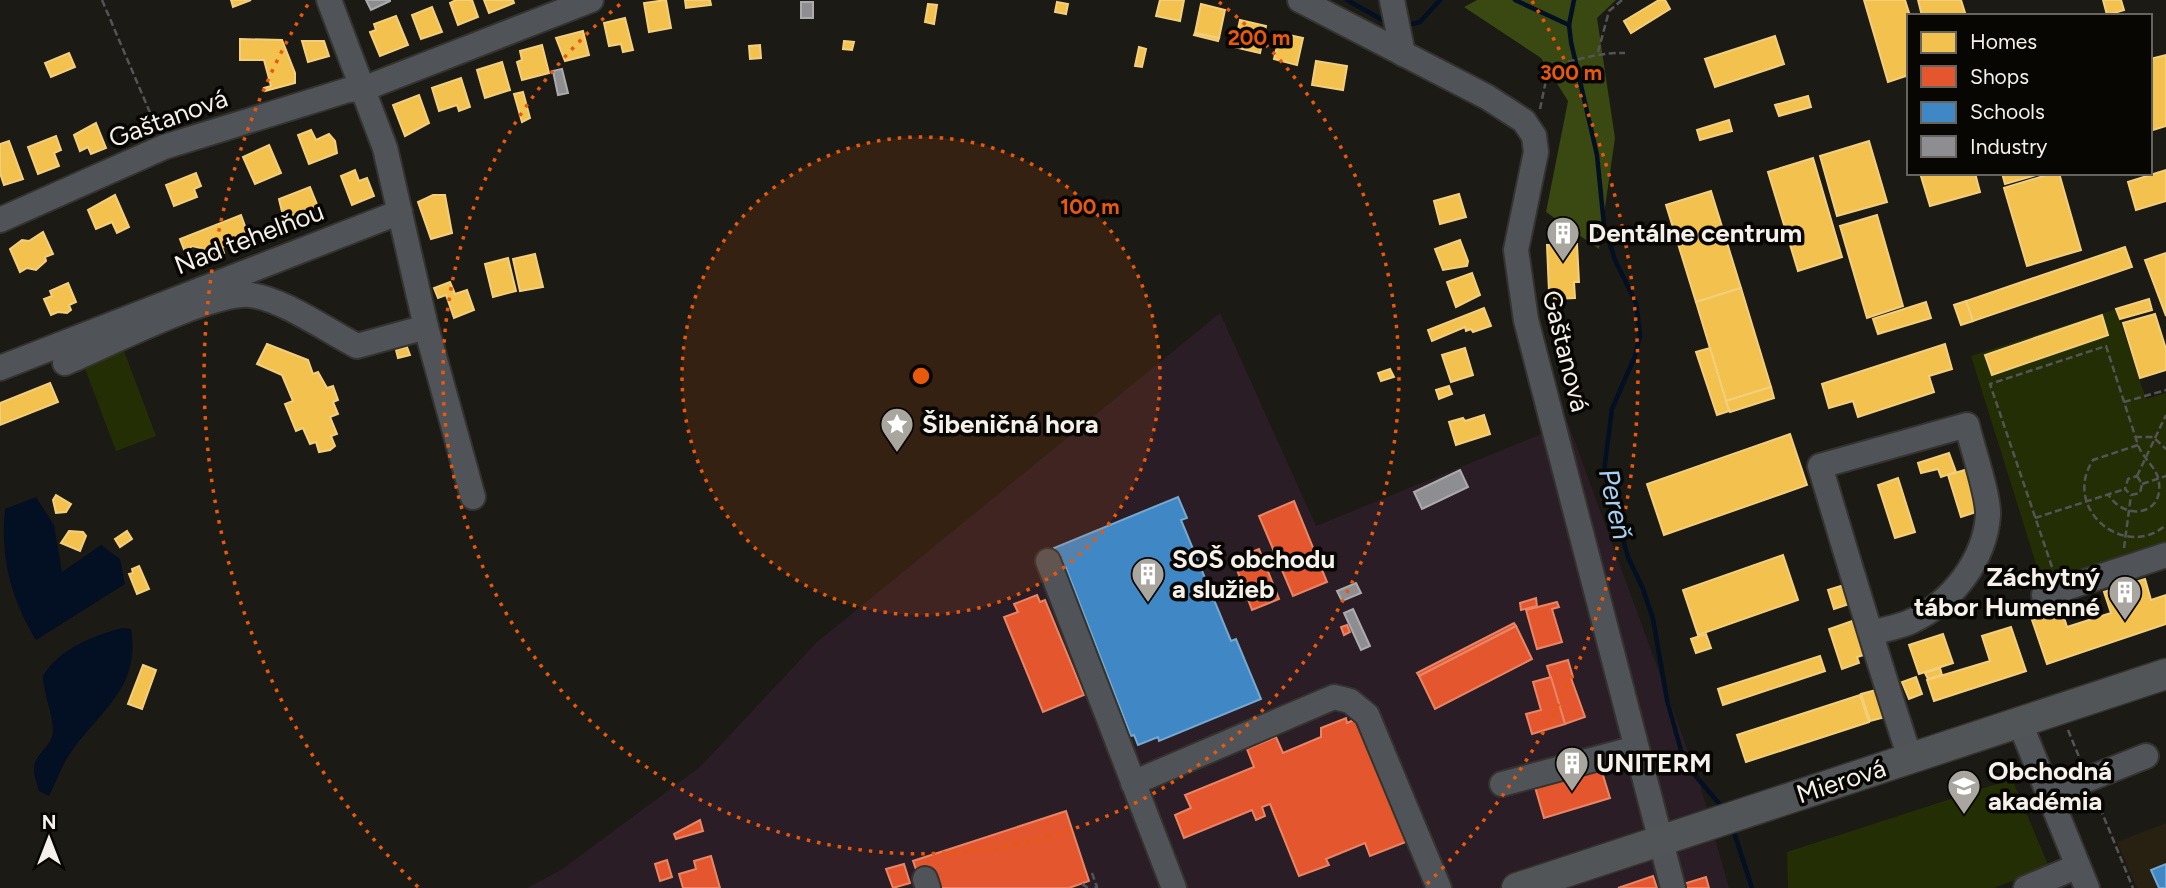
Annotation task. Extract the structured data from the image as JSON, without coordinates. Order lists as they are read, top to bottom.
{
  "streets": {
    "main road": ["Mierová"],
    "street": ["Gaštanová", "Nad tehelňou"]
  },
  "crossings": [
    ["Gaštanová", "Mierová"]
  ],
  "water": ["Pereň"],
  "places": {
    "building": [
      "Dentálne centrum",
      "SOŠ obchodu a služieb",
      "Záchytný tábor Humenné",
      "UNITERM"
    ],
    "place": ["Šibeničná hora"],
    "school or university": ["Obchodná akadémia"]
  },
  "legend": [
    "Homes",
    "Shops",
    "Schools",
    "Industry"
  ],
  "north": "top",
  "rings": ["200 m", "300 m", "100 m"]
}
